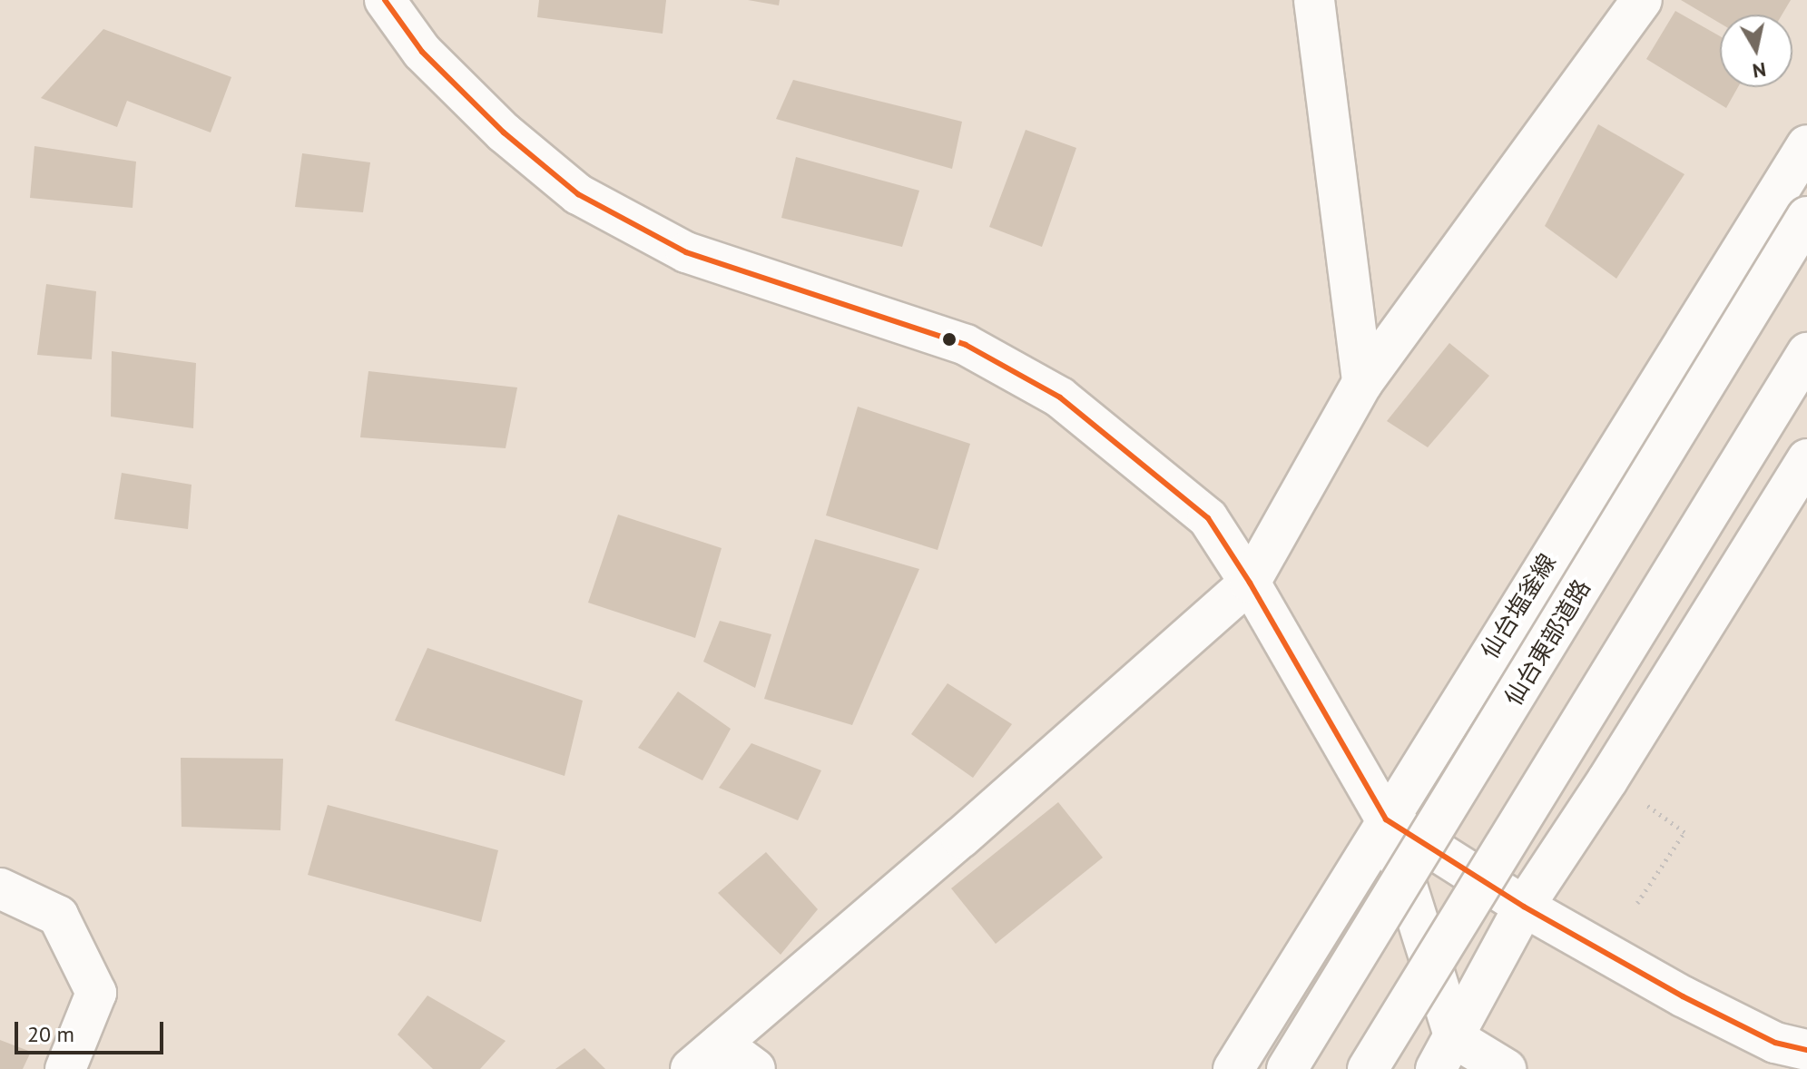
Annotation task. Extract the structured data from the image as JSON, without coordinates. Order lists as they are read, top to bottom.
{
  "streets": {
    "main road": ["仙台塩釜線", "仙台東部道路"]
  },
  "scale_bar": "20 m",
  "north": "bottom"
}
